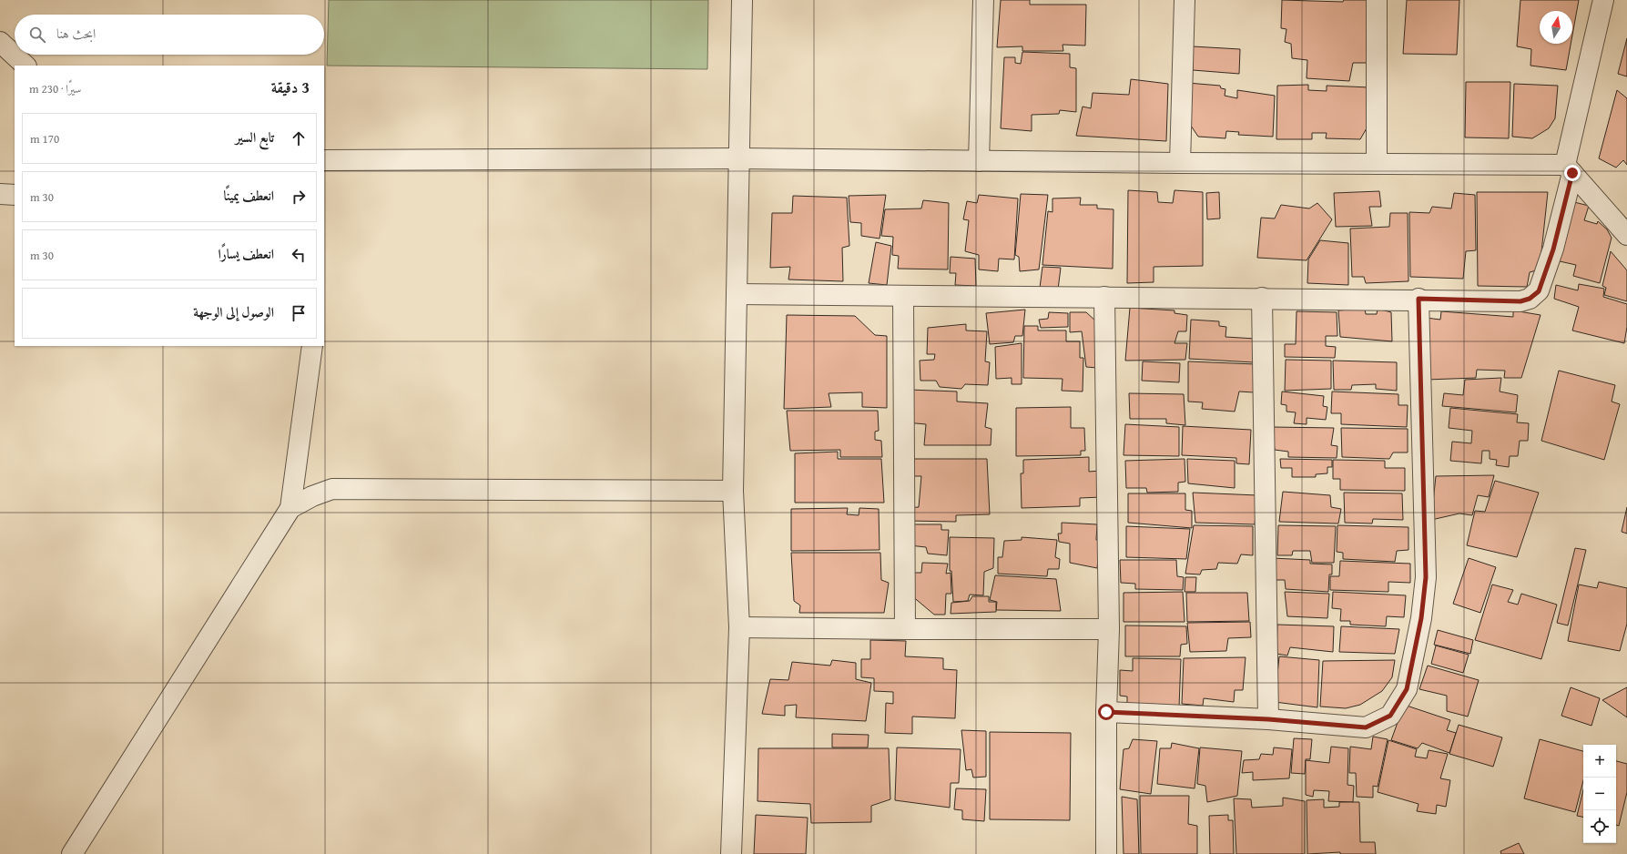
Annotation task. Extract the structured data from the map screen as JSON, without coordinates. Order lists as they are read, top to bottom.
{
  "north": "top",
  "page": {
    "search": "ابحث هنا",
    "heading": ["3 دقيقة", "سيرًا · 230 m"],
    "list": [
      ["تابع السير", "170 m"],
      ["انعطف يمينًا", "30 m"],
      ["انعطف يسارًا", "30 m"],
      "الوصول إلى الوجهة"
    ],
    "map_buttons": ["+", "−"]
  }
}
